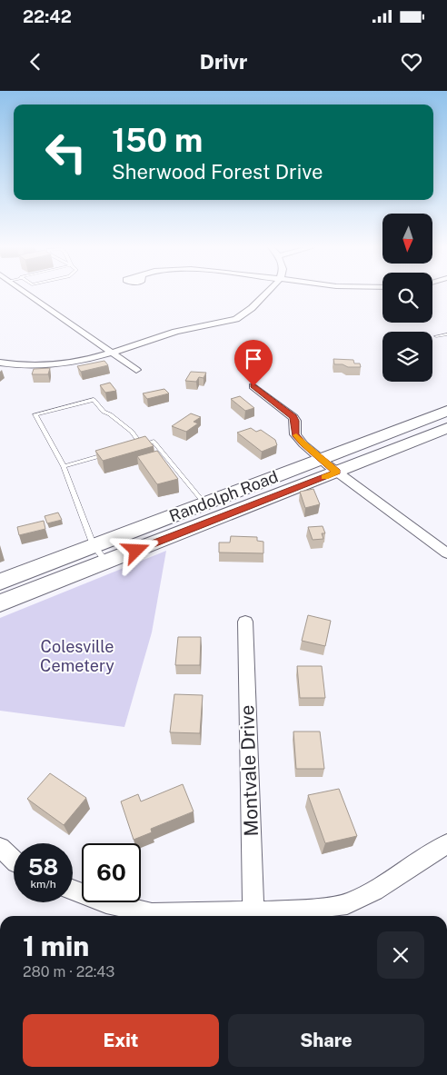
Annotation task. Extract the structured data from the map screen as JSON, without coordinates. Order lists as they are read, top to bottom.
{
  "streets": {
    "main road": ["Randolph Road"],
    "street": ["Montvale Drive"]
  },
  "parks": ["Colesville Cemetery"],
  "north": "bottom",
  "page": {
    "status": "22:42",
    "header": "Drivr",
    "turn": ["150 m", "Sherwood Forest Drive"],
    "speed": "58 km/h",
    "limit": "60",
    "heading": ["1 min", "280 m · 22:43"],
    "buttons": ["Exit", "Share"]
  }
}
